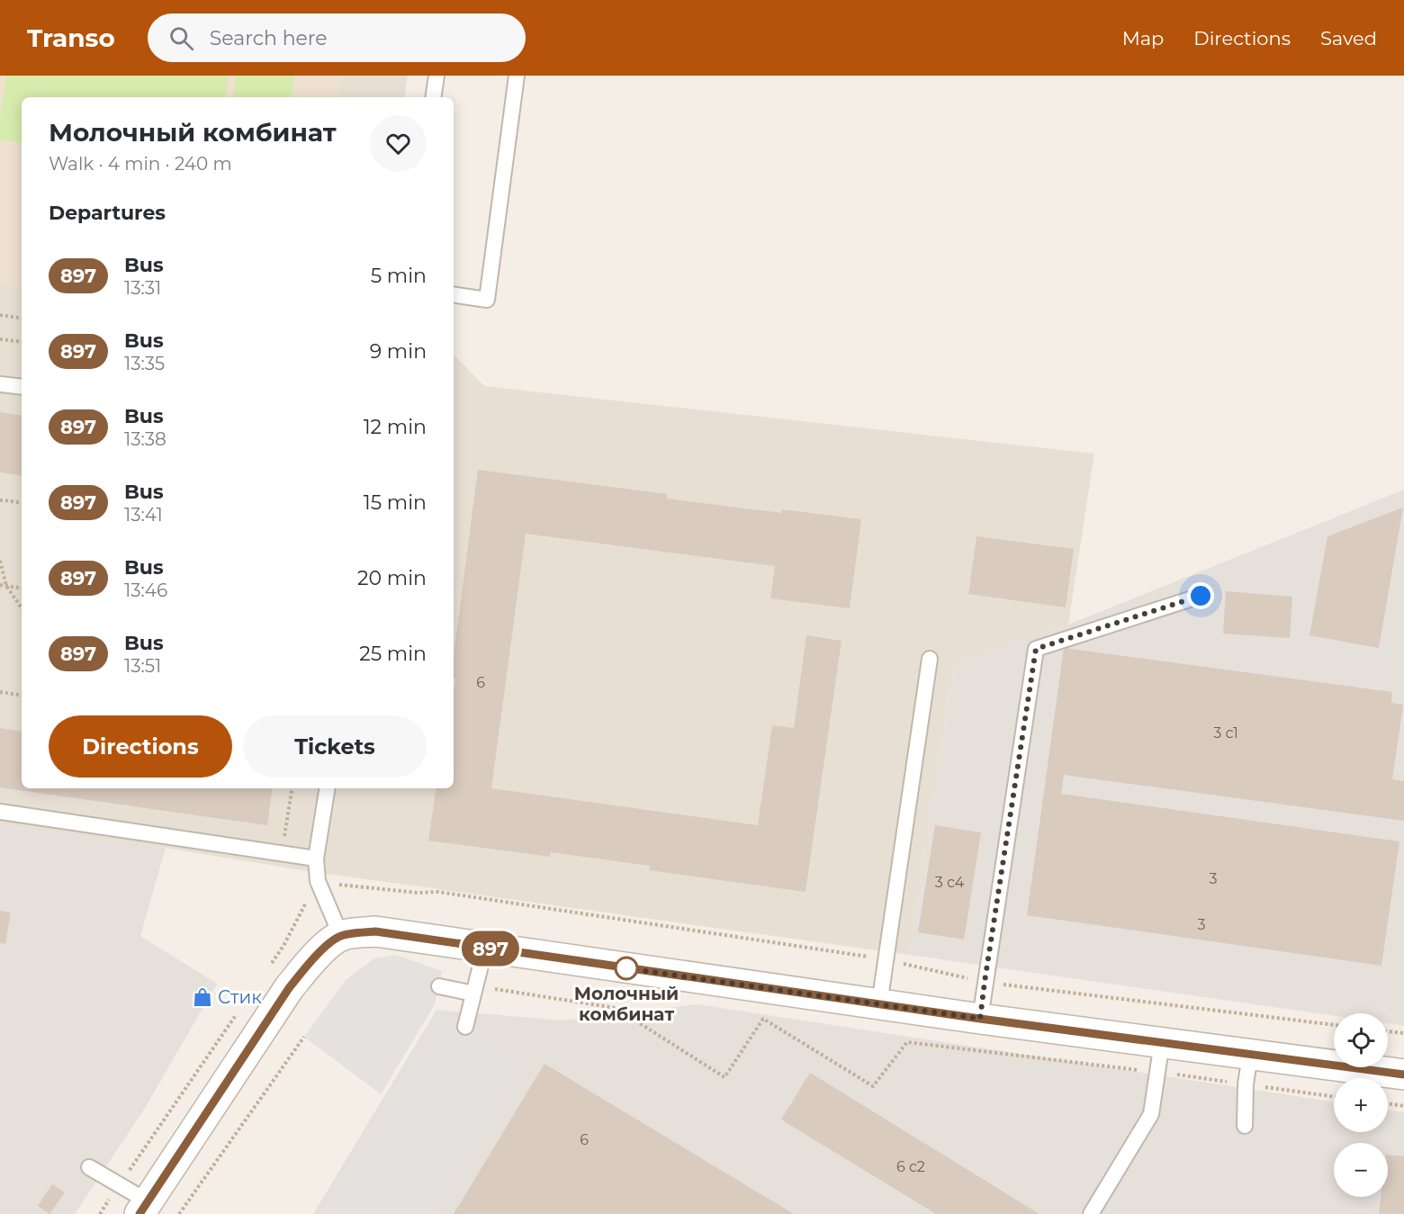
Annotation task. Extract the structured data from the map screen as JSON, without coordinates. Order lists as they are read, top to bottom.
{
  "places": {
    "other": ["Молочный комбинат"],
    "shop": ["Стик"]
  },
  "lines": ["bus line 897"],
  "house_numbers": [
    "6",
    "3 с1",
    "3",
    "3 с4",
    "3",
    "6",
    "6 с2"
  ],
  "page": {
    "header": "Transo",
    "search": "Search here",
    "nav": ["Map", "Directions", "Saved"],
    "on_map": "897",
    "heading": [
      ["Молочный комбинат", "Walk · 4 min · 240 m"],
      "Departures"
    ],
    "list": [
      {
        "mark": "897",
        "name": "Bus",
        "note": "13:31",
        "value": "5 min"
      },
      {
        "mark": "897",
        "name": "Bus",
        "note": "13:35",
        "value": "9 min"
      },
      {
        "mark": "897",
        "name": "Bus",
        "note": "13:38",
        "value": "12 min"
      },
      {
        "mark": "897",
        "name": "Bus",
        "note": "13:41",
        "value": "15 min"
      },
      {
        "mark": "897",
        "name": "Bus",
        "note": "13:46",
        "value": "20 min"
      },
      {
        "mark": "897",
        "name": "Bus",
        "note": "13:51",
        "value": "25 min"
      }
    ],
    "buttons": ["Directions", "Tickets"],
    "map_buttons": ["+", "−"]
  }
}
